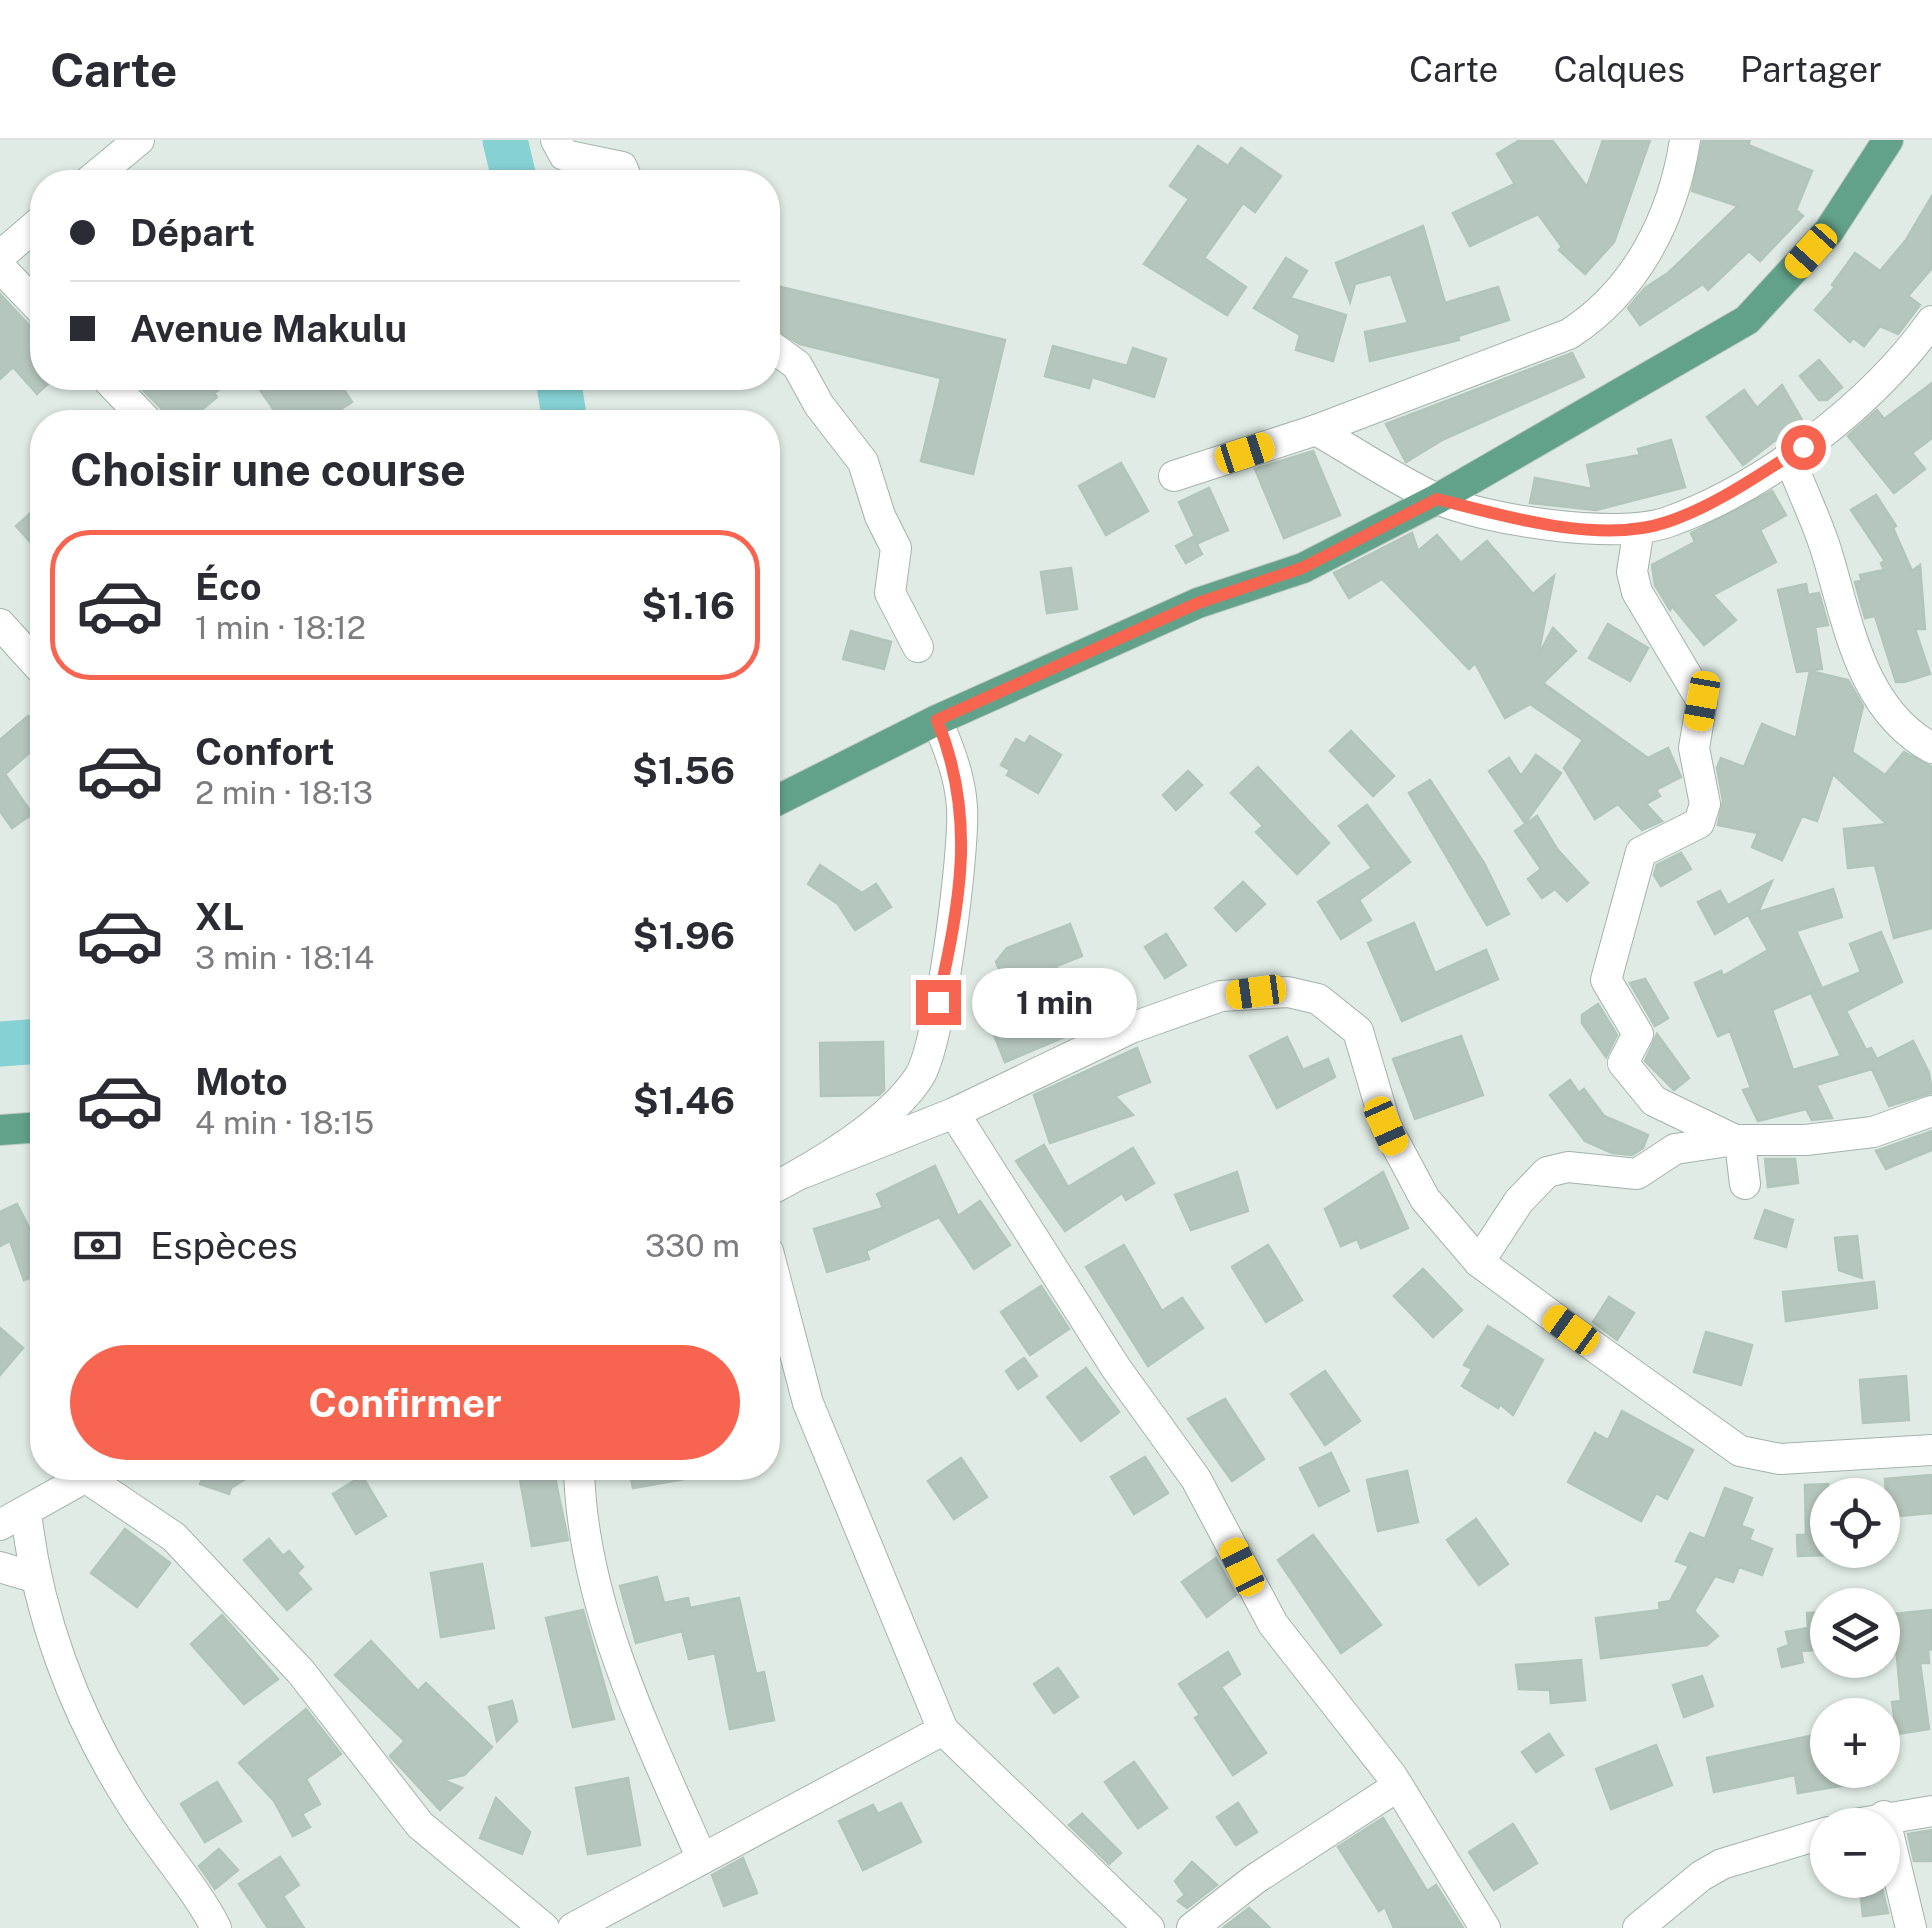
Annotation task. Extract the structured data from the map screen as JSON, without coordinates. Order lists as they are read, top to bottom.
{
  "page": {
    "header": "Carte",
    "nav": ["Carte", "Calques", "Partager"],
    "banner": ["Départ", "Avenue Makulu"],
    "heading": "Choisir une course",
    "list": [
      {
        "name": "Éco",
        "note": "1 min · 18:12",
        "value": "$1.16"
      },
      {
        "name": "Confort",
        "note": "2 min · 18:13",
        "value": "$1.56"
      },
      {
        "name": "XL",
        "note": "3 min · 18:14",
        "value": "$1.96"
      },
      {
        "name": "Moto",
        "note": "4 min · 18:15",
        "value": "$1.46"
      }
    ],
    "bubble": "1 min",
    "pay": ["Espèces", "330 m"],
    "buttons": "Confirmer",
    "map_buttons": ["+", "−"]
  }
}
